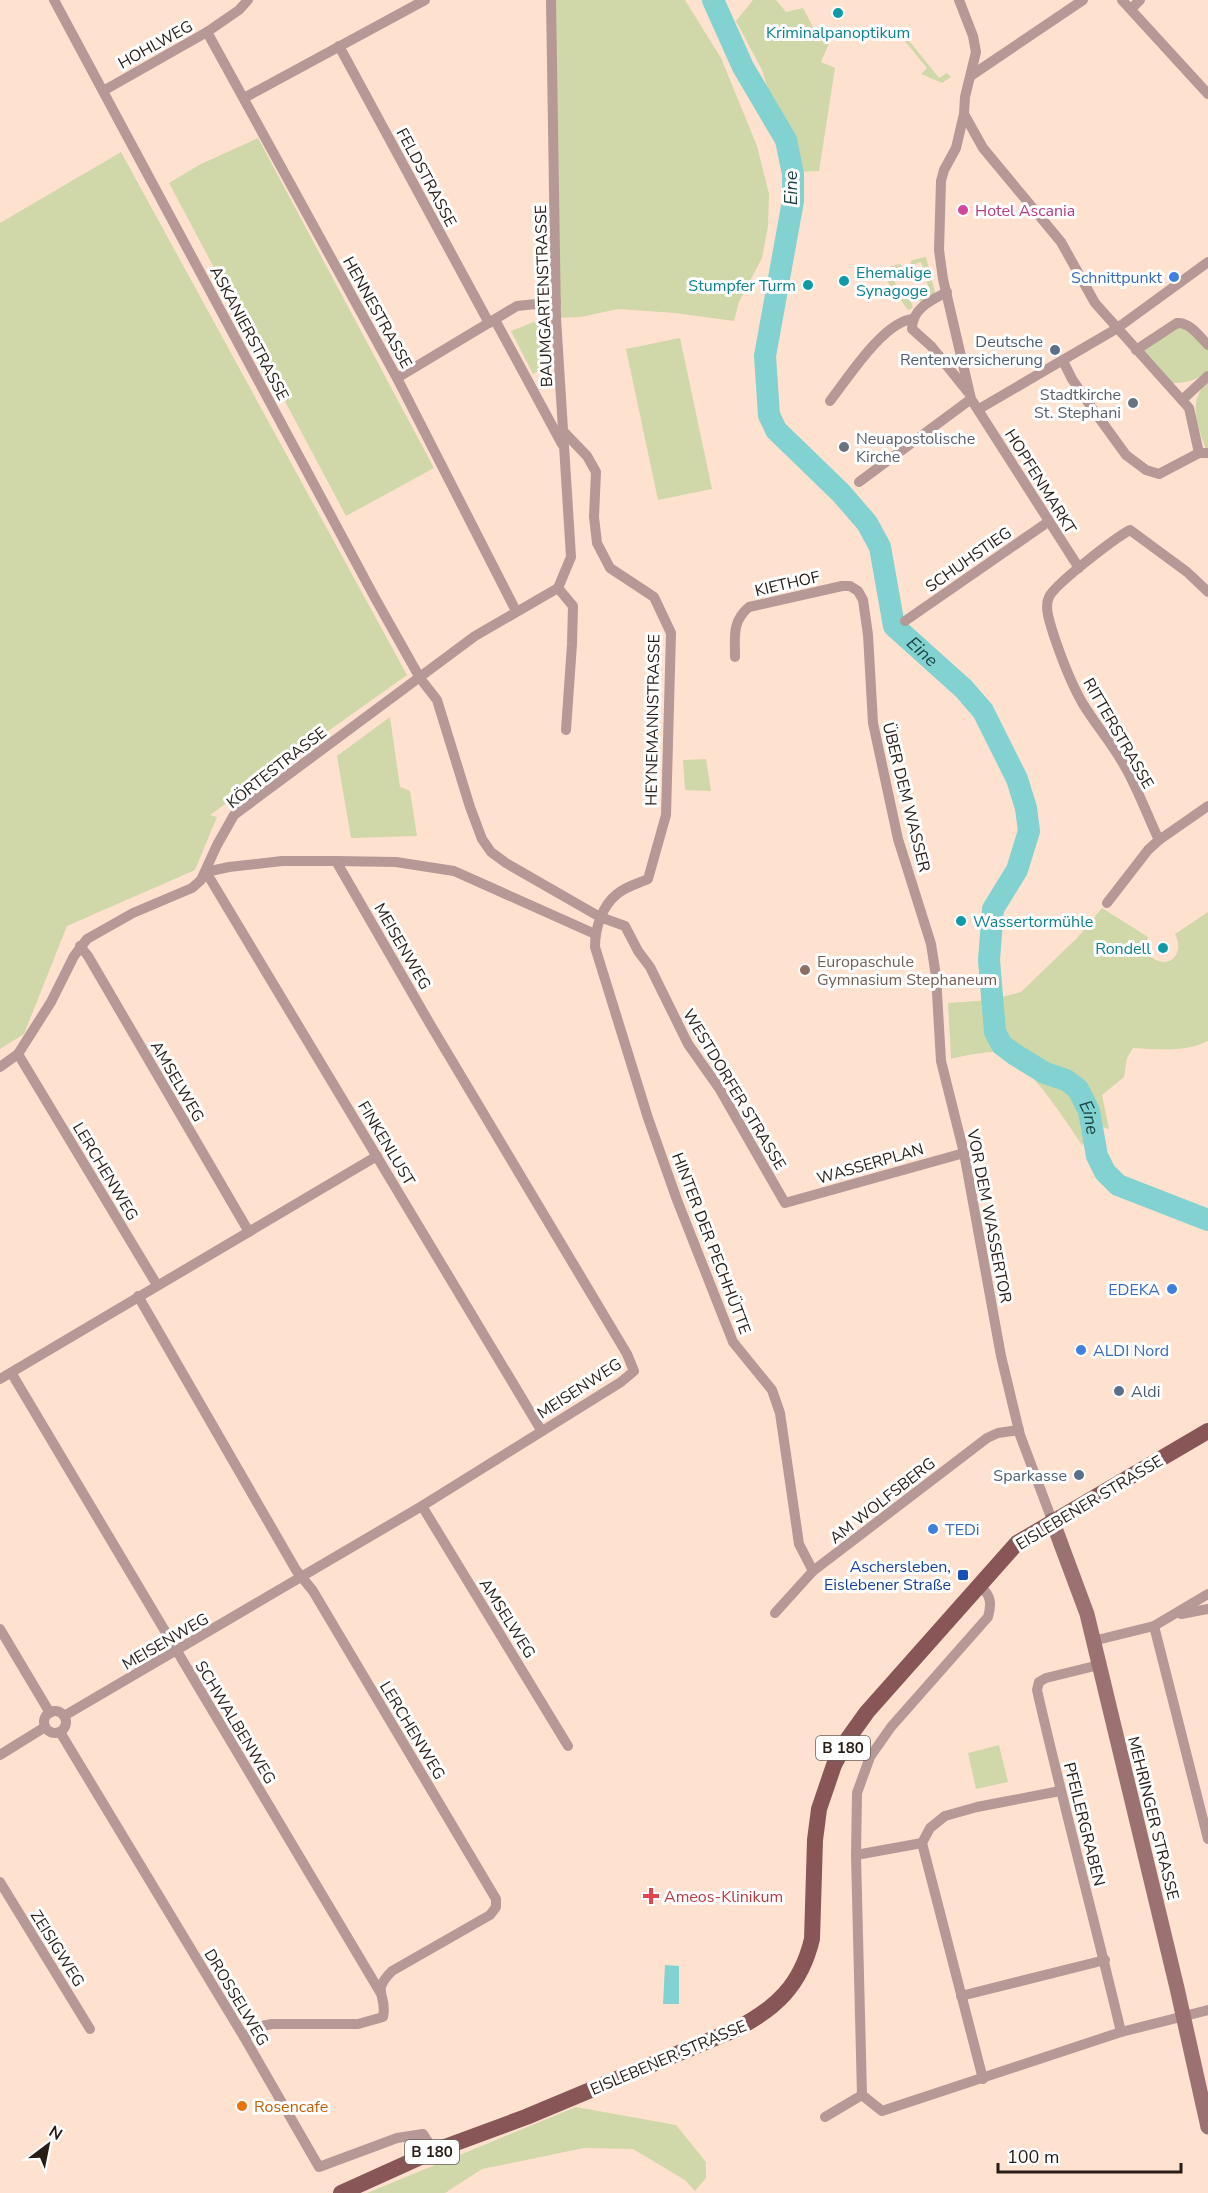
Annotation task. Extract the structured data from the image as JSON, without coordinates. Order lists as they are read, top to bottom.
{
  "streets": {
    "main road": ["EISLEBENER STRASSE", "B 180", "MEHRINGER STRASSE"],
    "street": [
      "HOHLWEG",
      "FELDSTRASSE",
      "BAUMGARTENSTRASSE",
      "HENNESTRASSE",
      "ASKANIERSTRASSE",
      "HOPFENMARKT",
      "SCHUHSTIEG",
      "KIETHOF",
      "HEYNEMANNSTRASSE",
      "RITTERSTRASSE",
      "KÖRTESTRASSE",
      "ÜBER DEM WASSER",
      "MEISENWEG",
      "AMSELWEG",
      "WESTDORFER STRASSE",
      "FINKENLUST",
      "WASSERPLAN",
      "LERCHENWEG",
      "VOR DEM WASSERTOR",
      "HINTER DER PECHHÜTTE",
      "AM WOLFSBERG",
      "SCHWALBENWEG",
      "PFEILERGRABEN",
      "ZEISIGWEG",
      "DROSSELWEG"
    ]
  },
  "crossings": [
    ["HOHLWEG", "HENNESTRASSE"],
    ["HOHLWEG", "ASKANIERSTRASSE"],
    ["FELDSTRASSE", "BAUMGARTENSTRASSE"],
    ["BAUMGARTENSTRASSE", "HEYNEMANNSTRASSE"],
    ["BAUMGARTENSTRASSE", "KÖRTESTRASSE"],
    ["HENNESTRASSE", "KÖRTESTRASSE"],
    ["ASKANIERSTRASSE", "KÖRTESTRASSE"],
    ["HOPFENMARKT", "SCHUHSTIEG"],
    ["HOPFENMARKT", "RITTERSTRASSE"],
    ["KIETHOF", "ÜBER DEM WASSER"],
    ["HEYNEMANNSTRASSE", "WESTDORFER STRASSE"],
    ["HEYNEMANNSTRASSE", "HINTER DER PECHHÜTTE"],
    ["KÖRTESTRASSE", "AMSELWEG"],
    ["KÖRTESTRASSE", "FINKENLUST"],
    ["KÖRTESTRASSE", "LERCHENWEG"],
    ["ÜBER DEM WASSER", "VOR DEM WASSERTOR"],
    ["MEISENWEG", "AMSELWEG"],
    ["MEISENWEG", "FINKENLUST"],
    ["MEISENWEG", "LERCHENWEG"],
    ["MEISENWEG", "SCHWALBENWEG"],
    ["MEISENWEG", "DROSSELWEG"],
    ["WESTDORFER STRASSE", "WASSERPLAN"],
    ["WESTDORFER STRASSE", "HINTER DER PECHHÜTTE"],
    ["WASSERPLAN", "VOR DEM WASSERTOR"],
    ["LERCHENWEG", "SCHWALBENWEG"],
    ["LERCHENWEG", "DROSSELWEG"],
    ["VOR DEM WASSERTOR", "AM WOLFSBERG"],
    ["VOR DEM WASSERTOR", "EISLEBENER STRASSE"],
    ["VOR DEM WASSERTOR", "MEHRINGER STRASSE"],
    ["HINTER DER PECHHÜTTE", "AM WOLFSBERG"],
    ["EISLEBENER STRASSE", "MEHRINGER STRASSE"],
    ["EISLEBENER STRASSE", "DROSSELWEG"],
    ["MEHRINGER STRASSE", "PFEILERGRABEN"]
  ],
  "water": ["Eine"],
  "places": {
    "other": [
      "Kriminalpanoptikum",
      "Hotel Ascania",
      "Schnittpunkt",
      "Ehemalige Synagoge",
      "Stumpfer Turm",
      "Deutsche Rentenversicherung",
      "Stadtkirche St. Stephani",
      "Neuapostolische Kirche",
      "Wassertormühle",
      "Rondell",
      "Europaschule Gymnasium Stephaneum",
      "EDEKA",
      "ALDI Nord",
      "Aldi",
      "Sparkasse",
      "TEDi",
      "Rosencafe"
    ],
    "transit": ["Aschersleben, Eislebener Straße"],
    "health": ["Ameos-Klinikum"]
  },
  "scale_bar": "100 m",
  "north": "top right"
}
